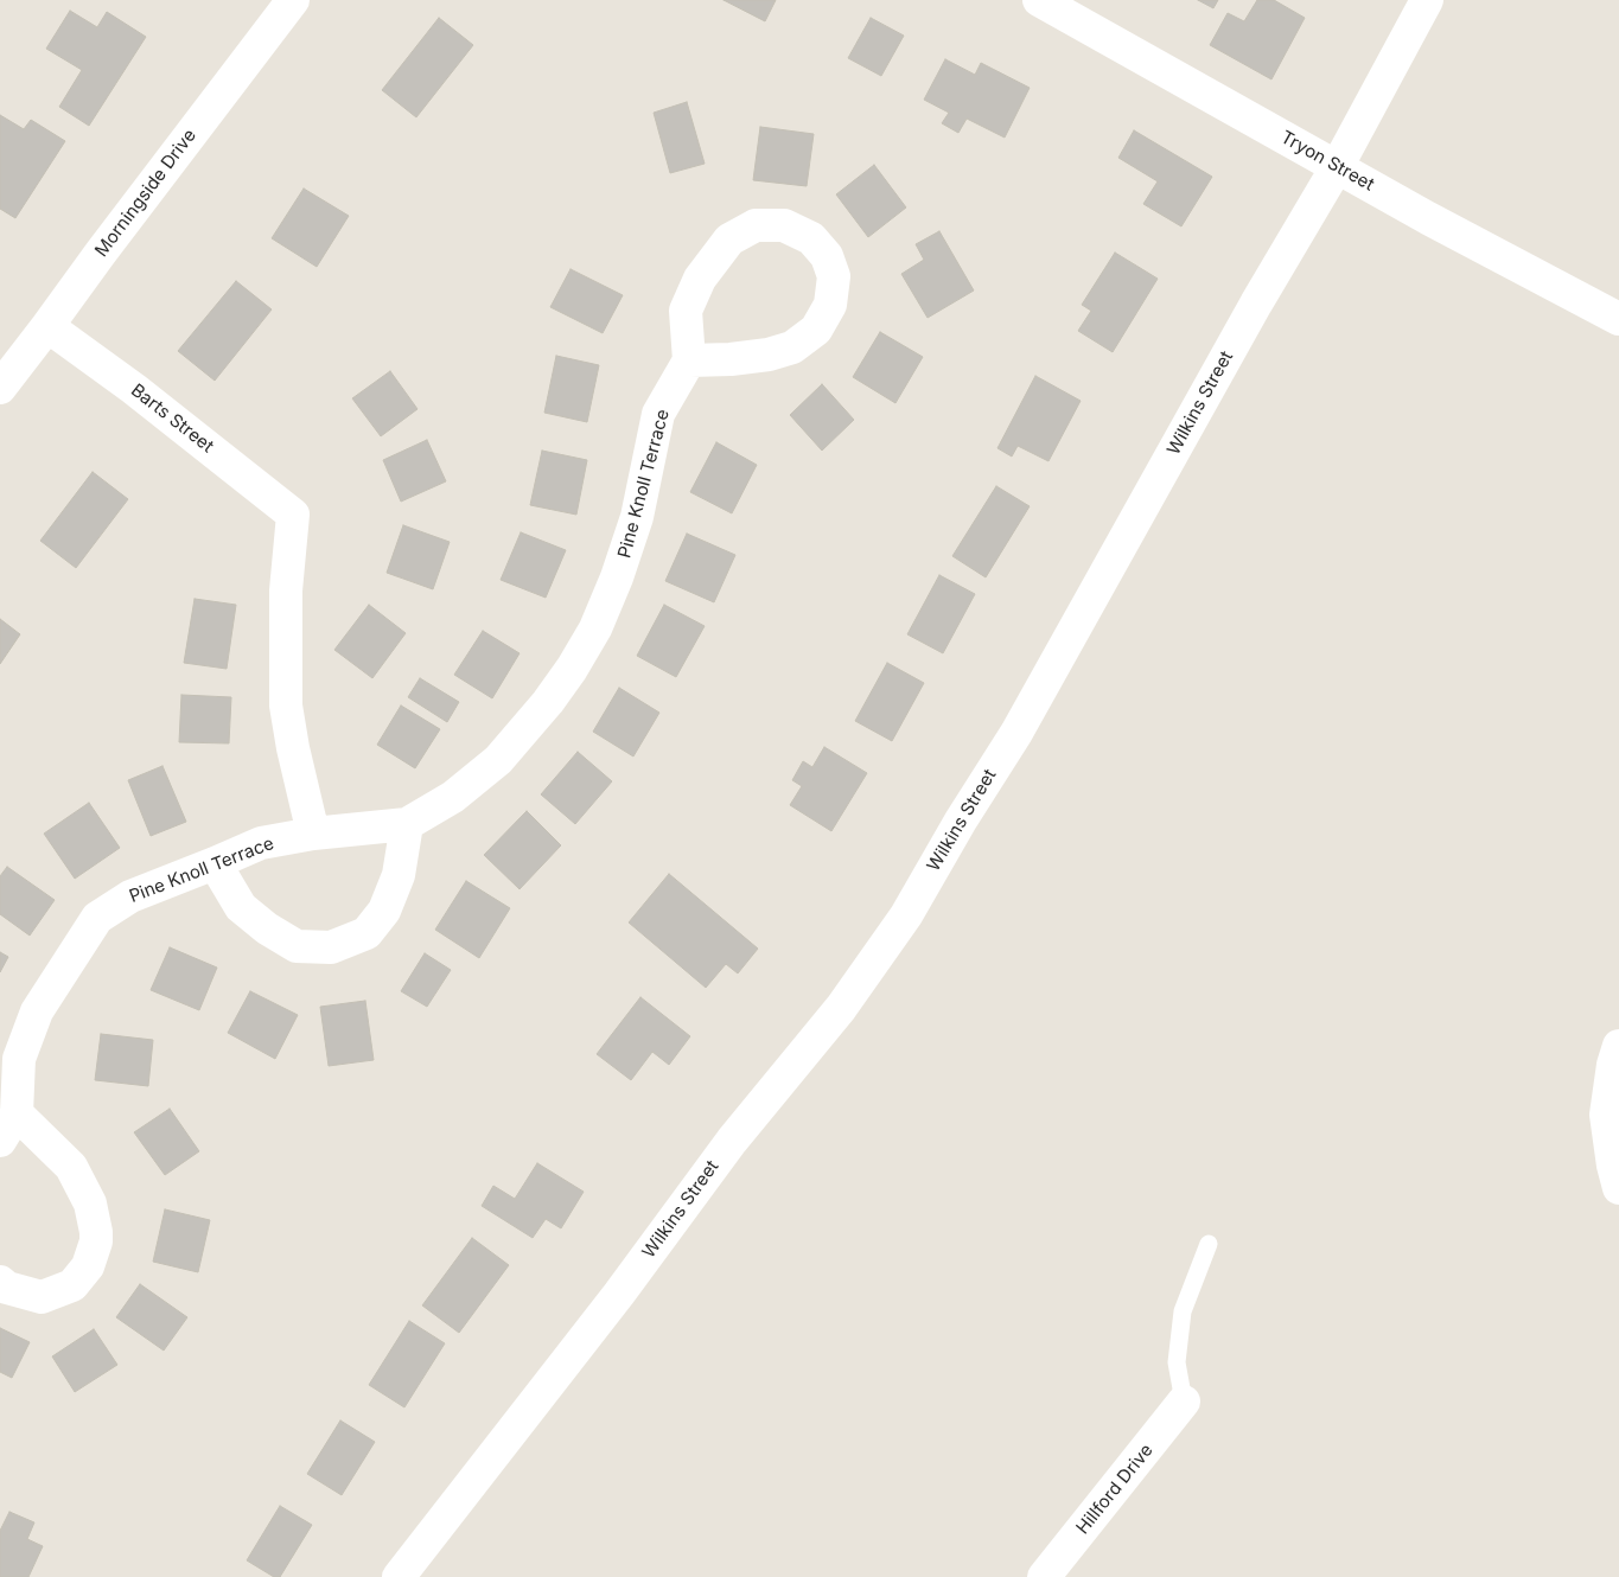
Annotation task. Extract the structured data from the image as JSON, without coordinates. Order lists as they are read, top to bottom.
{
  "streets": {
    "street": [
      "Tryon Street",
      "Morningside Drive",
      "Wilkins Street",
      "Barts Street",
      "Pine Knoll Terrace",
      "Hillford Drive"
    ]
  },
  "crossings": [
    ["Tryon Street", "Wilkins Street"],
    ["Morningside Drive", "Barts Street"],
    ["Barts Street", "Pine Knoll Terrace"]
  ]
}
